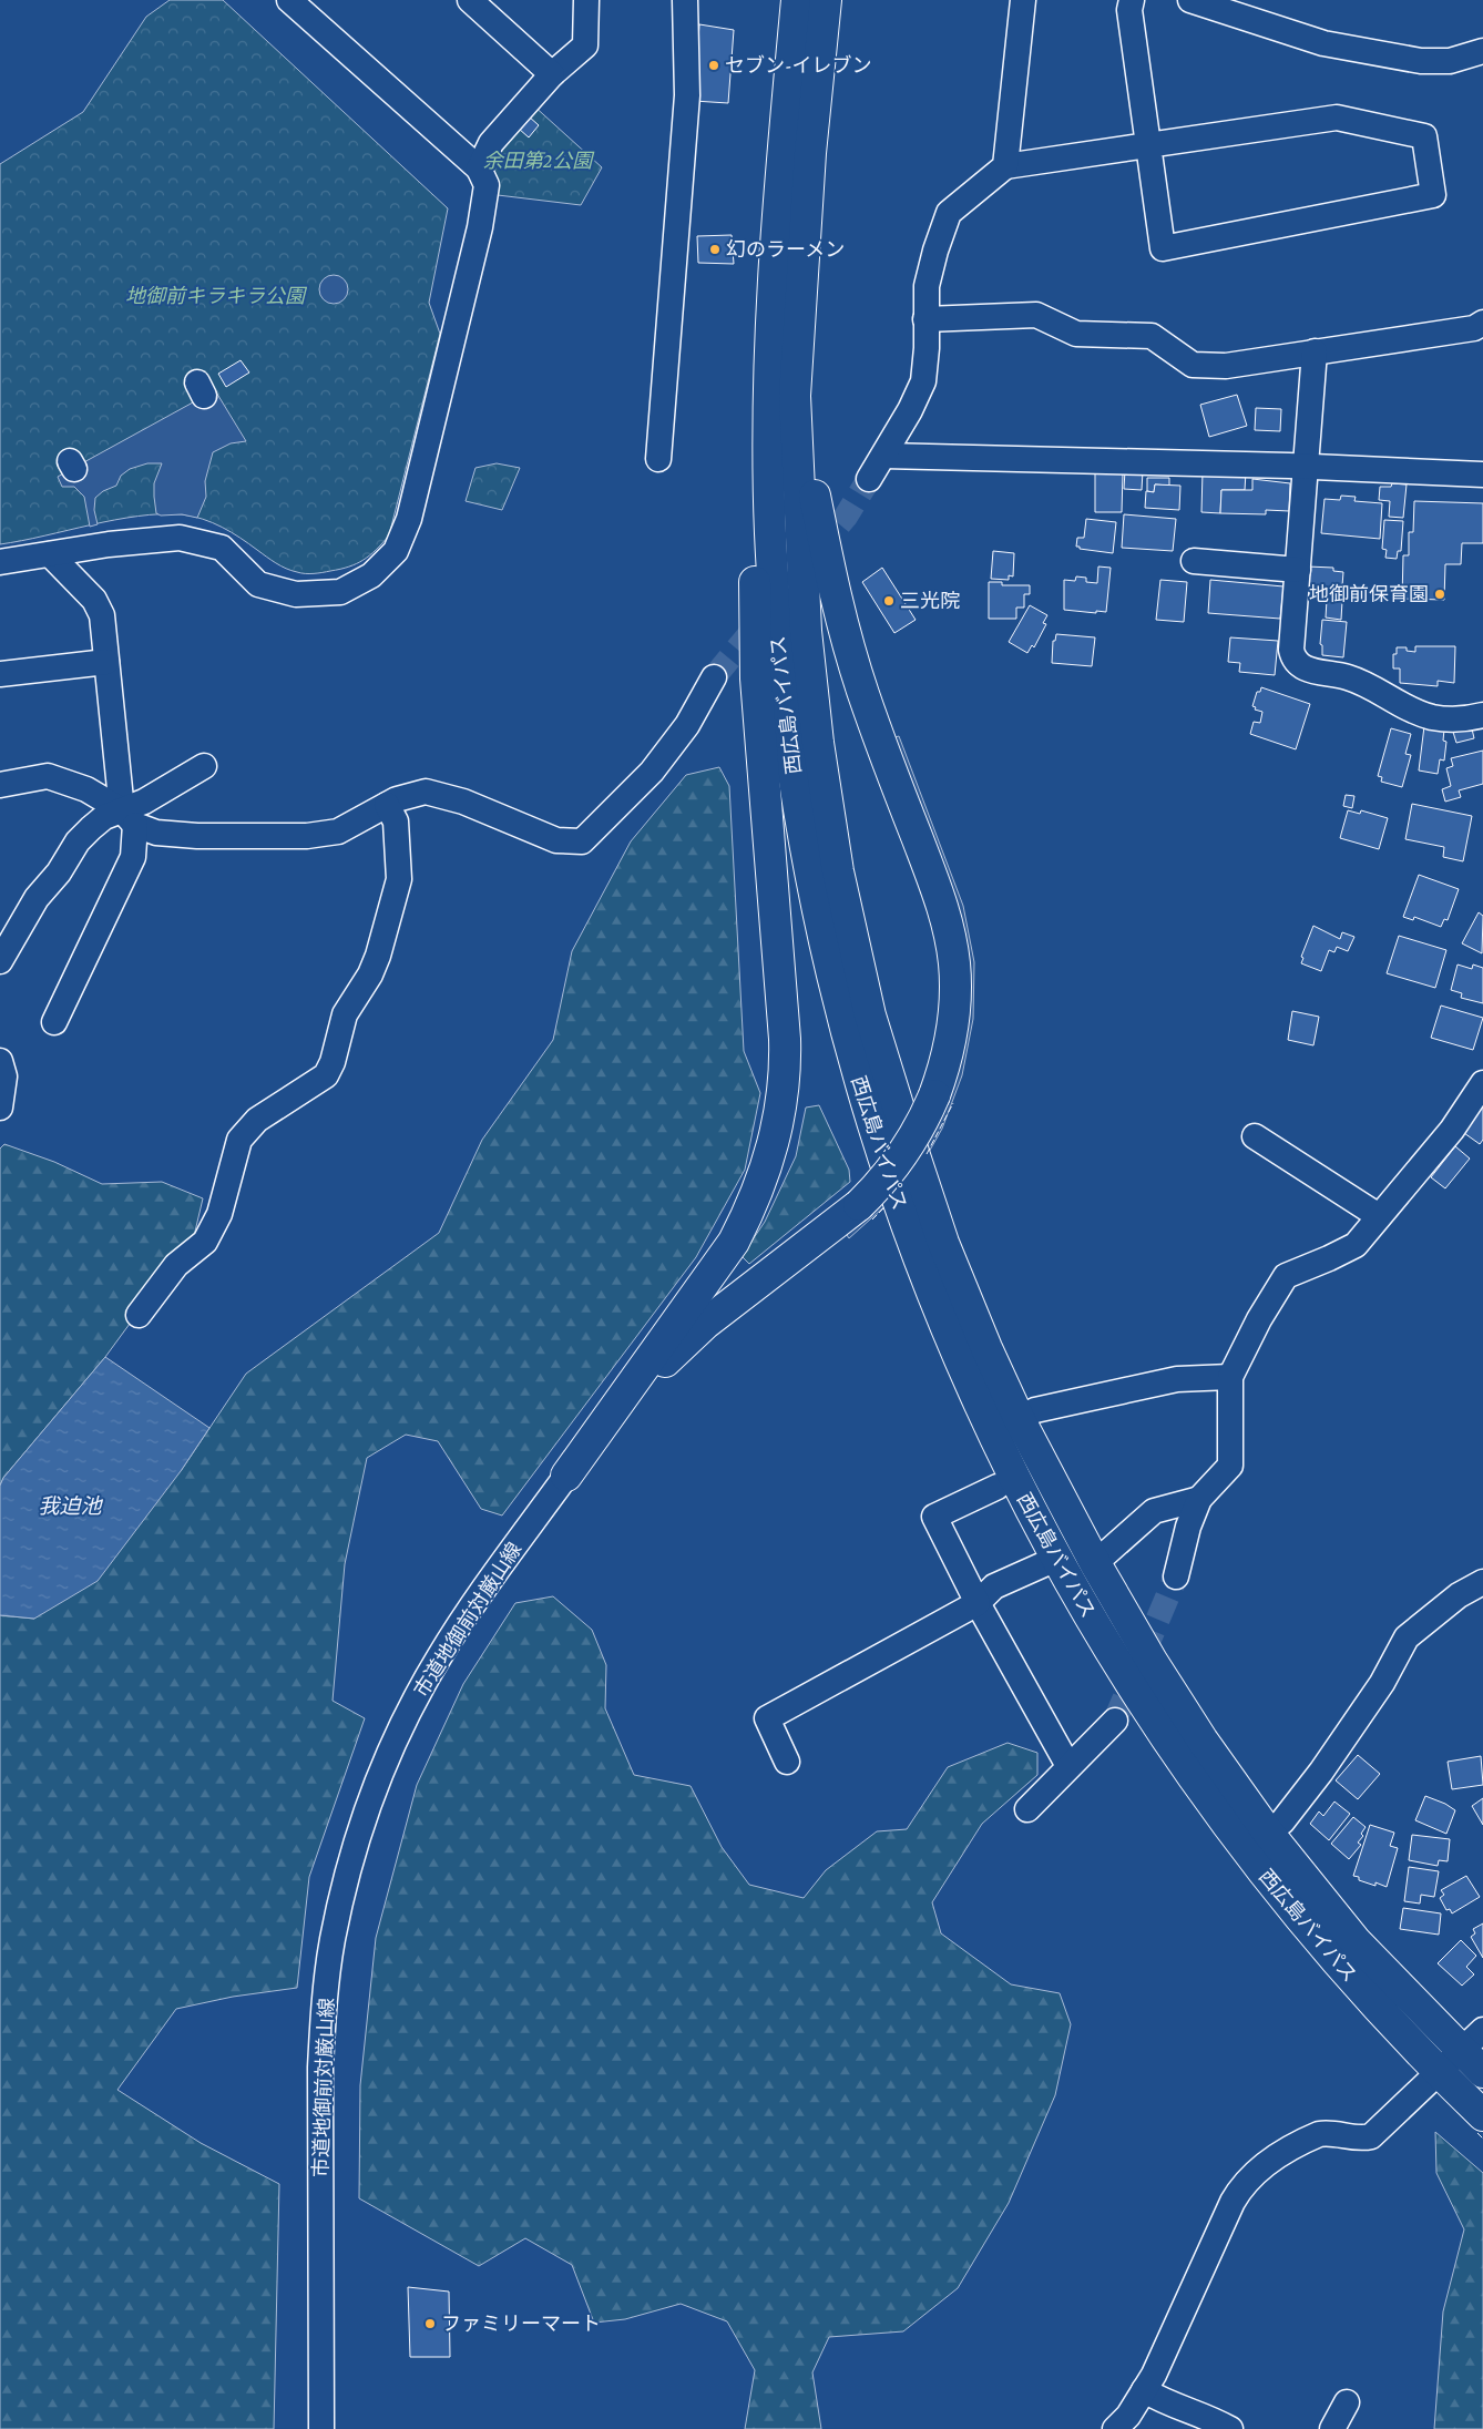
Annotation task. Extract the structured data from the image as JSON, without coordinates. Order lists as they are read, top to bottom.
{
  "streets": {
    "highway": ["西広島バイパス"],
    "street": ["市道地御前対厳山線"]
  },
  "water": ["我迫池"],
  "parks": ["余田第2公園", "地御前キラキラ公園"],
  "places": [
    "セブン-イレブン",
    "幻のラーメン",
    "地御前保育園",
    "三光院",
    "ファミリーマート"
  ]
}
